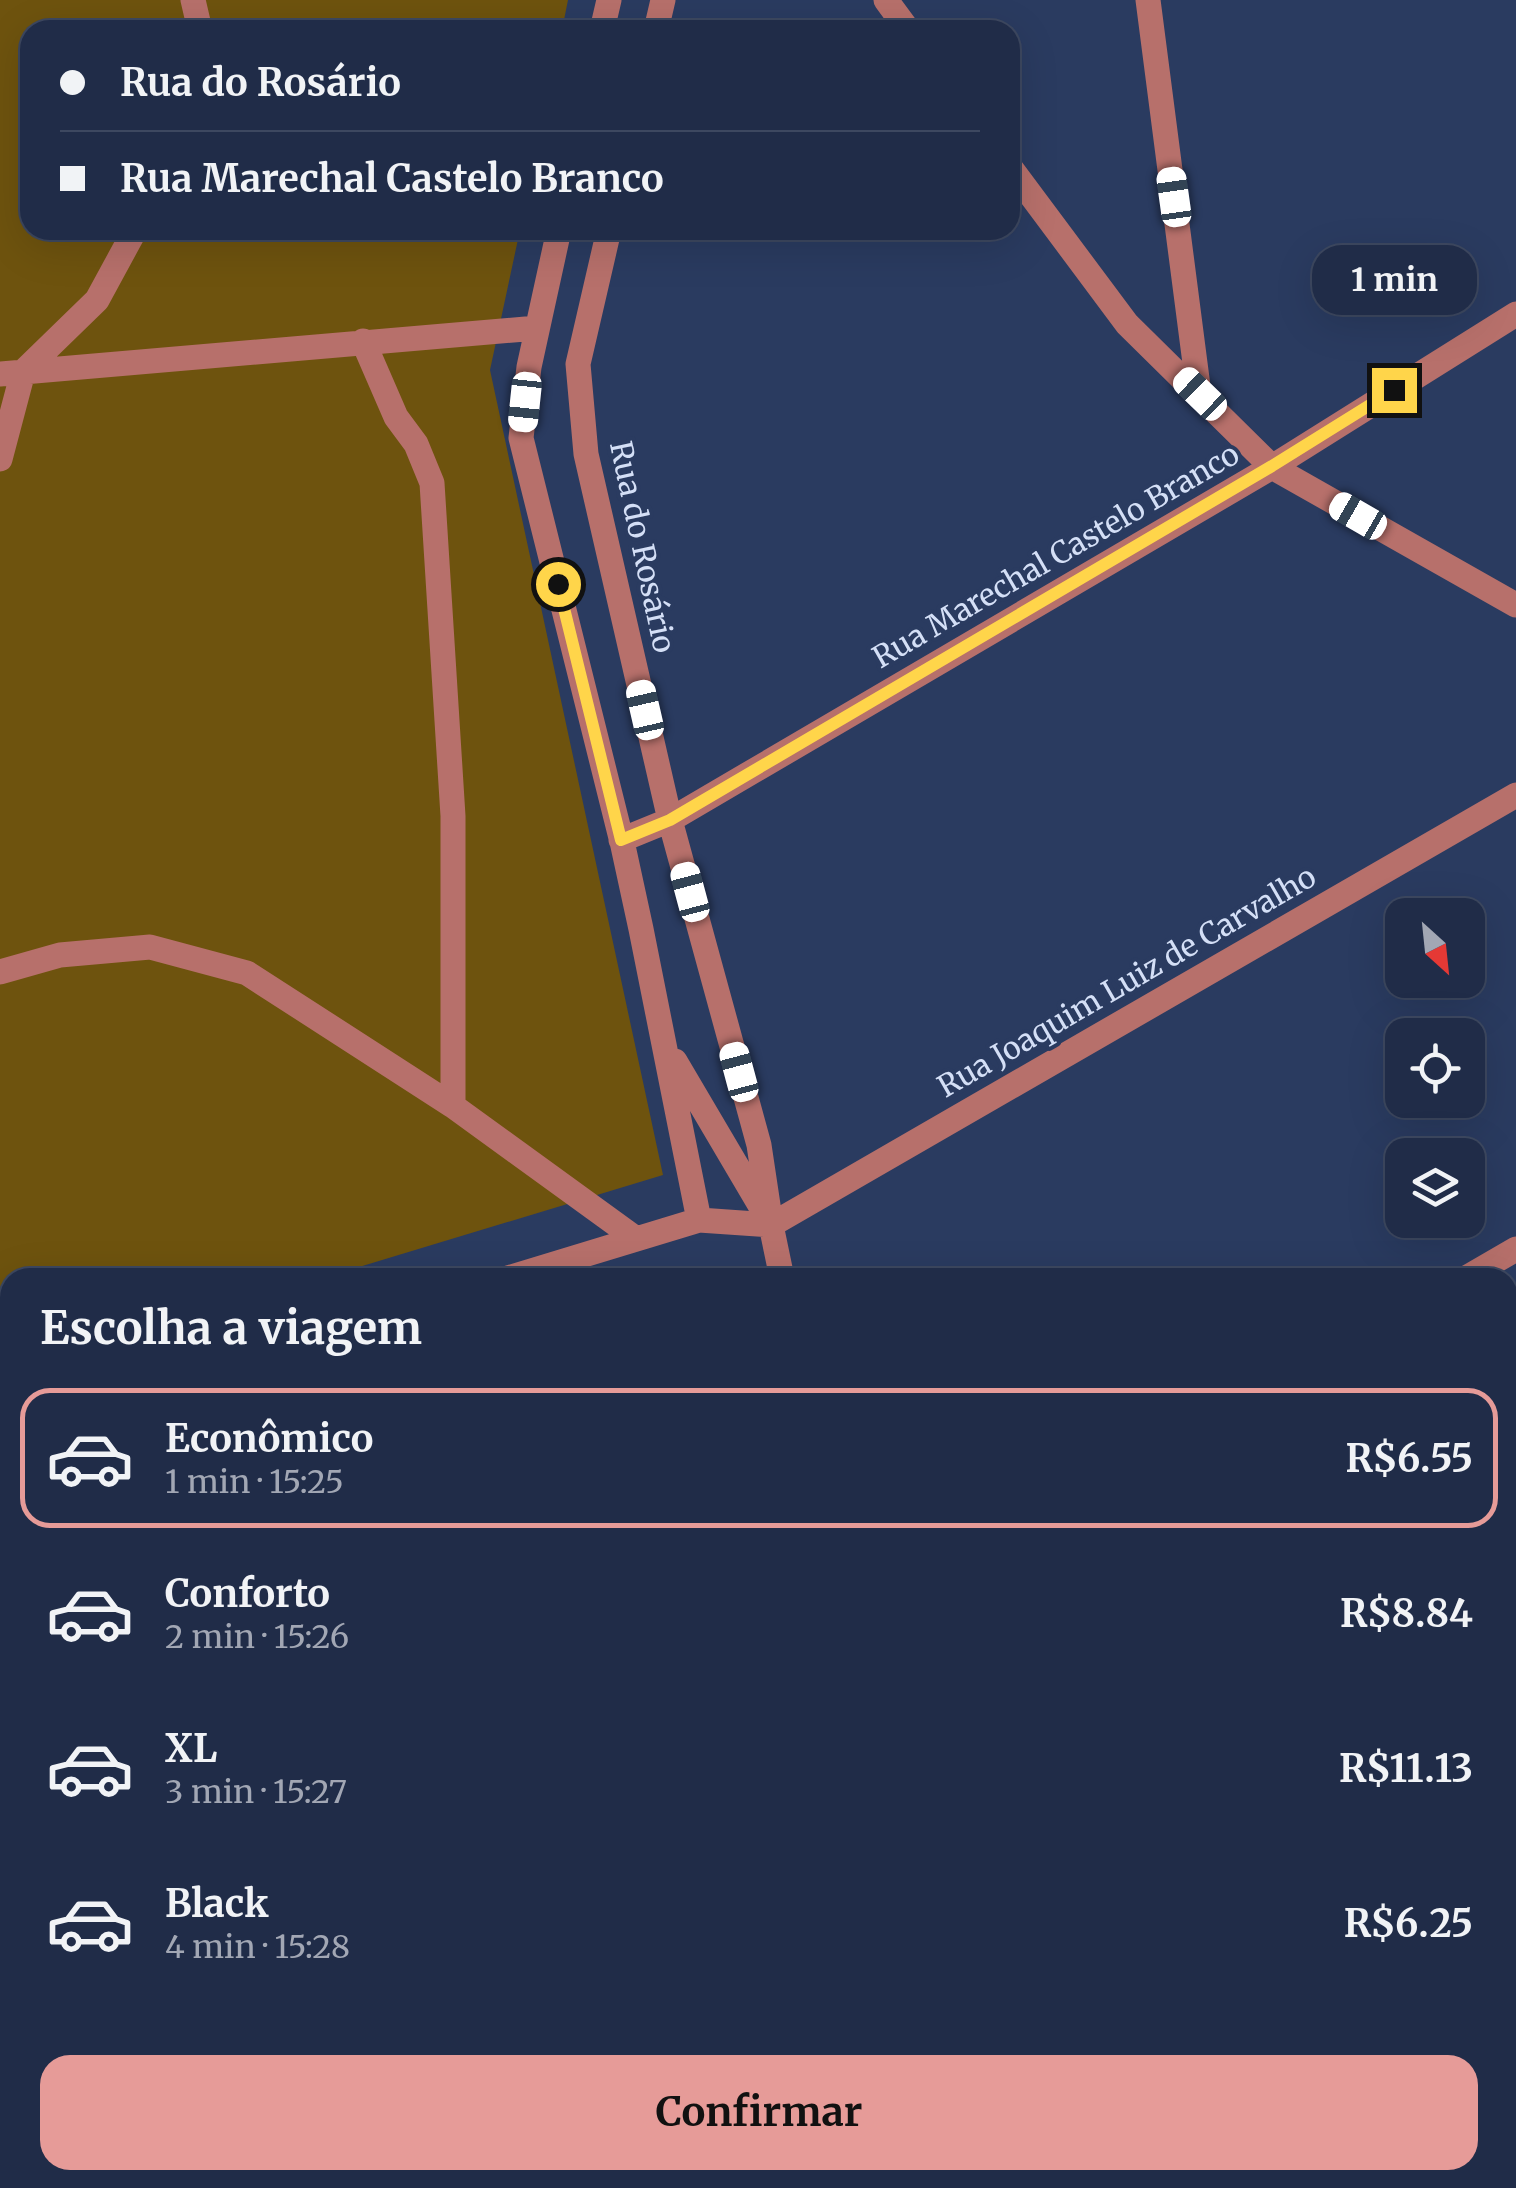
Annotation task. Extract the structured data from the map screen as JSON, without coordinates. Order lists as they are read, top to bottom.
{
  "streets": {
    "street": ["Rua do Rosário", "Rua Marechal Castelo Branco", "Rua Joaquim Luiz de Carvalho"]
  },
  "crossings": [
    ["Rua do Rosário", "Rua Marechal Castelo Branco"],
    ["Rua do Rosário", "Rua Joaquim Luiz de Carvalho"]
  ],
  "north": "bottom right",
  "page": {
    "banner": ["Rua do Rosário", "Rua Marechal Castelo Branco"],
    "bubble": "1 min",
    "heading": "Escolha a viagem",
    "list": [
      {
        "name": "Econômico",
        "note": "1 min · 15:25",
        "value": "R$6.55"
      },
      {
        "name": "Conforto",
        "note": "2 min · 15:26",
        "value": "R$8.84"
      },
      {
        "name": "XL",
        "note": "3 min · 15:27",
        "value": "R$11.13"
      },
      {
        "name": "Black",
        "note": "4 min · 15:28",
        "value": "R$6.25"
      }
    ],
    "buttons": "Confirmar"
  }
}
